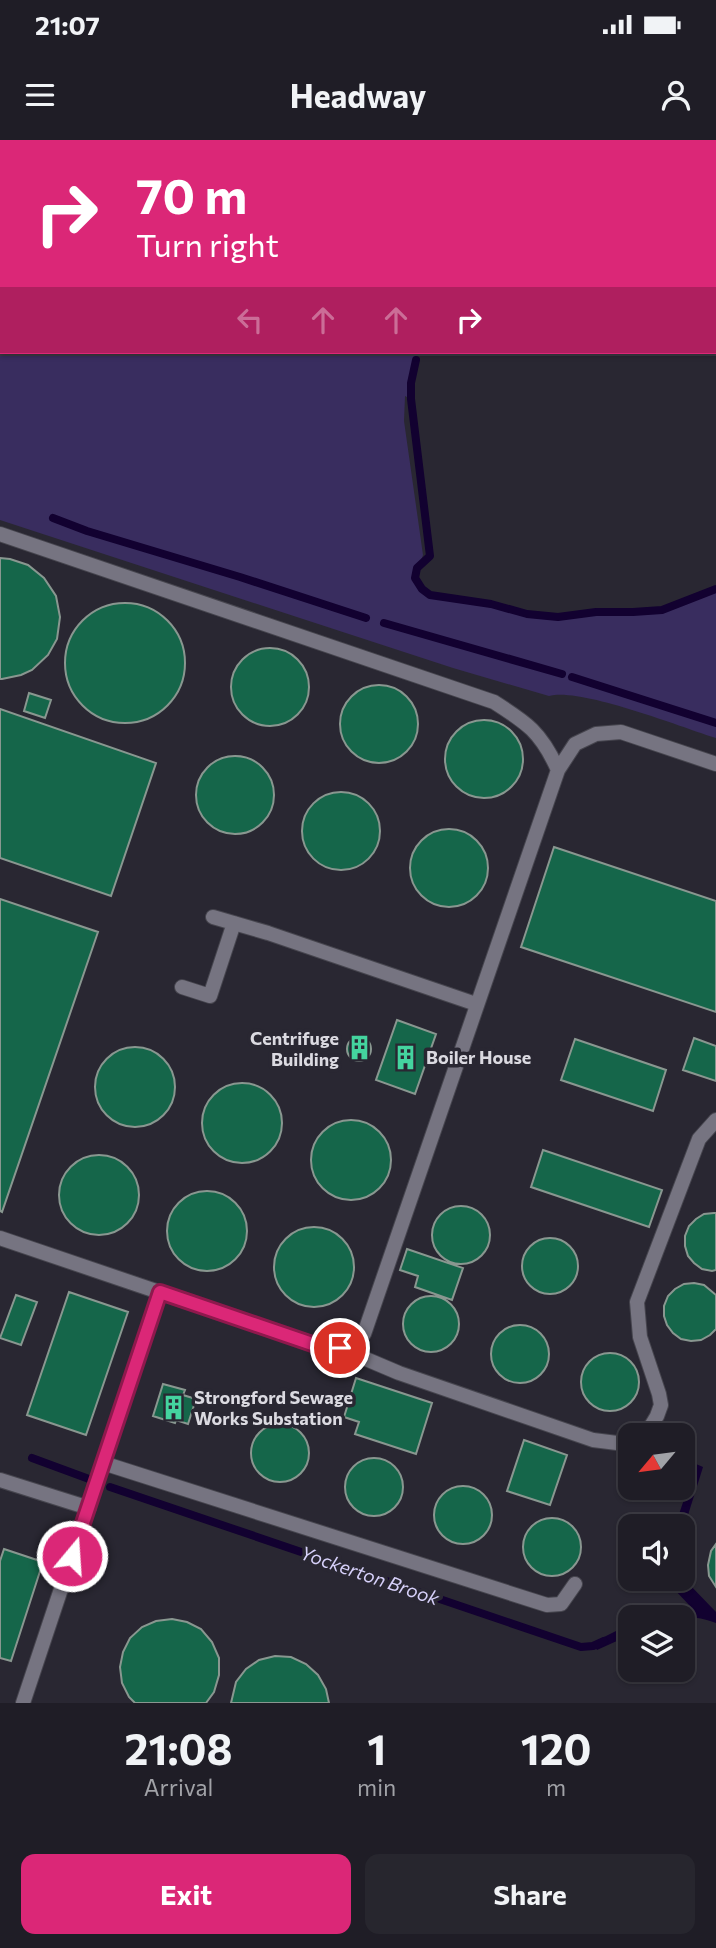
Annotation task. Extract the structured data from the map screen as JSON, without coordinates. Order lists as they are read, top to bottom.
{
  "water": ["Yockerton Brook"],
  "places": {
    "building": ["Centrifuge Building", "Boiler House", "Strongford Sewage Works Substation"]
  },
  "north": "bottom left",
  "page": {
    "status": "21:07",
    "header": "Headway",
    "turn": ["70 m", "Turn right"],
    "eta": [
      "21:08",
      "Arrival",
      "1",
      "min",
      "120",
      "m"
    ],
    "buttons": ["Exit", "Share"]
  }
}
